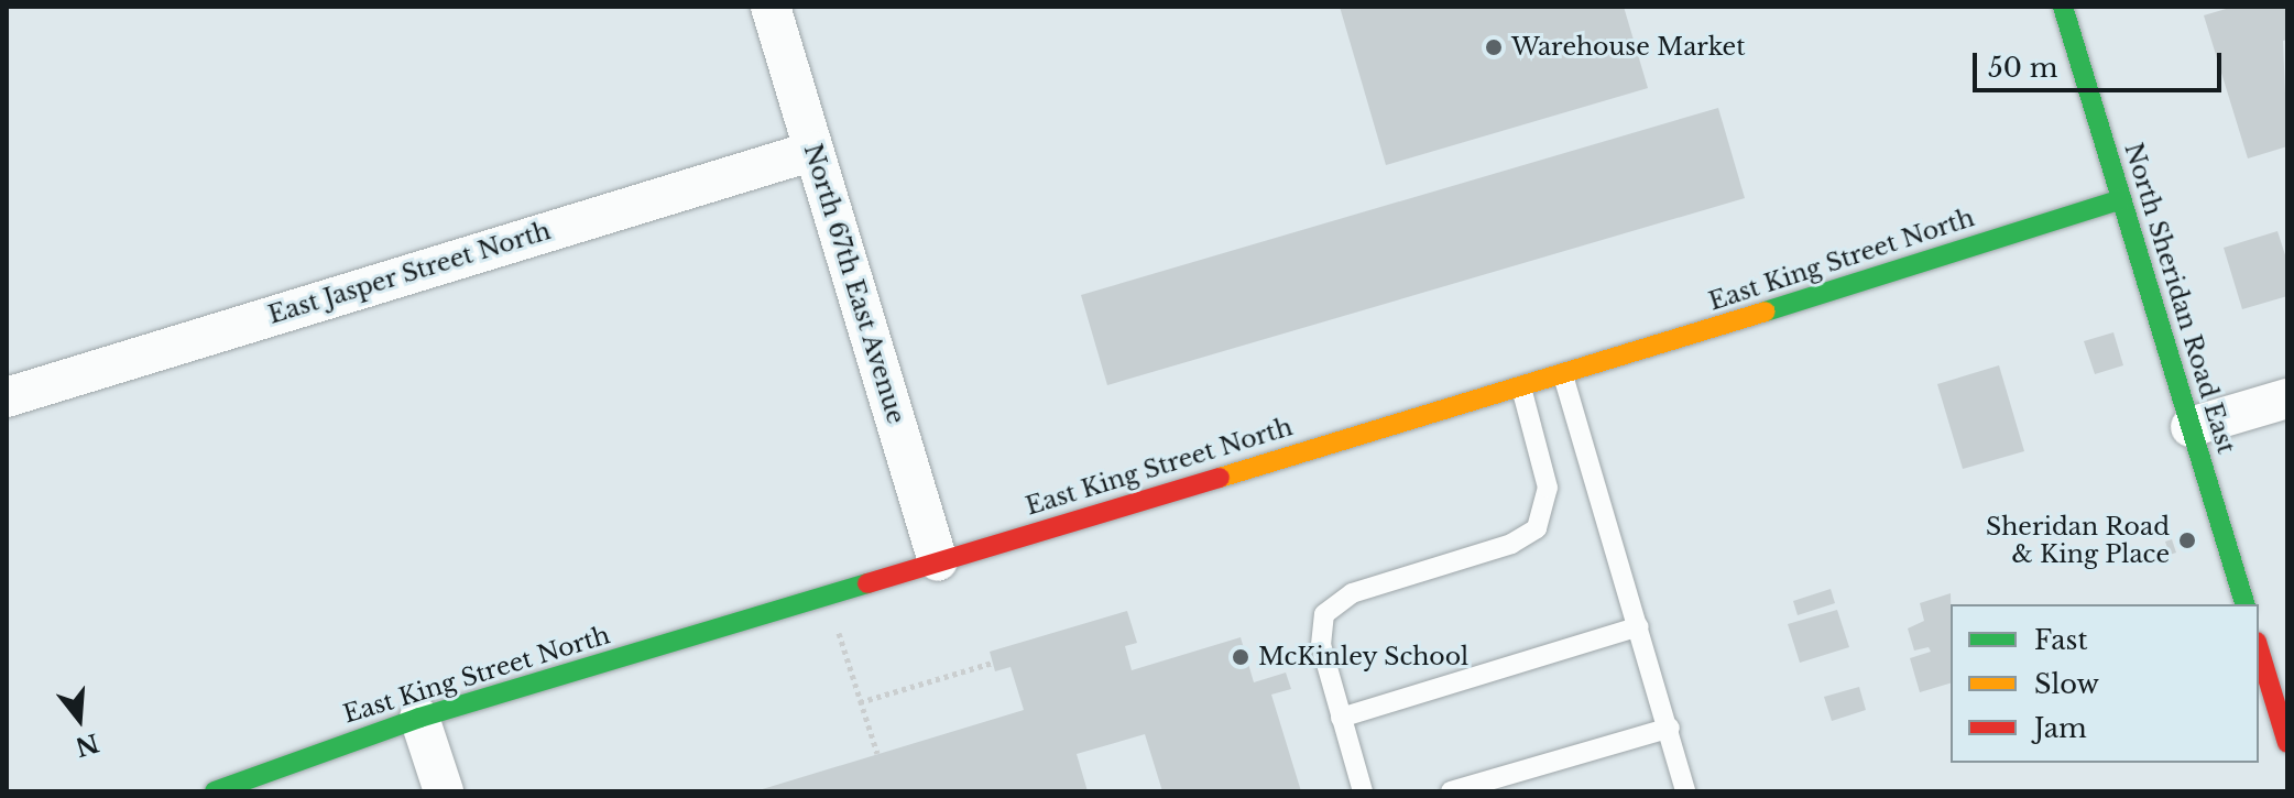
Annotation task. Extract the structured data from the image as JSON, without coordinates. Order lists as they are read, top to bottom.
{
  "streets": {
    "street": [
      "East King Street North",
      "East Jasper Street North",
      "North 67th East Avenue",
      "North Sheridan Road East"
    ]
  },
  "crossings": [
    ["East King Street North", "North 67th East Avenue"],
    ["East King Street North", "North Sheridan Road East"],
    ["East Jasper Street North", "North 67th East Avenue"]
  ],
  "places": ["Warehouse Market", "Sheridan Road & King Place", "McKinley School"],
  "legend": ["Fast", "Slow", "Jam"],
  "scale_bar": "50 m",
  "north": "bottom"
}
